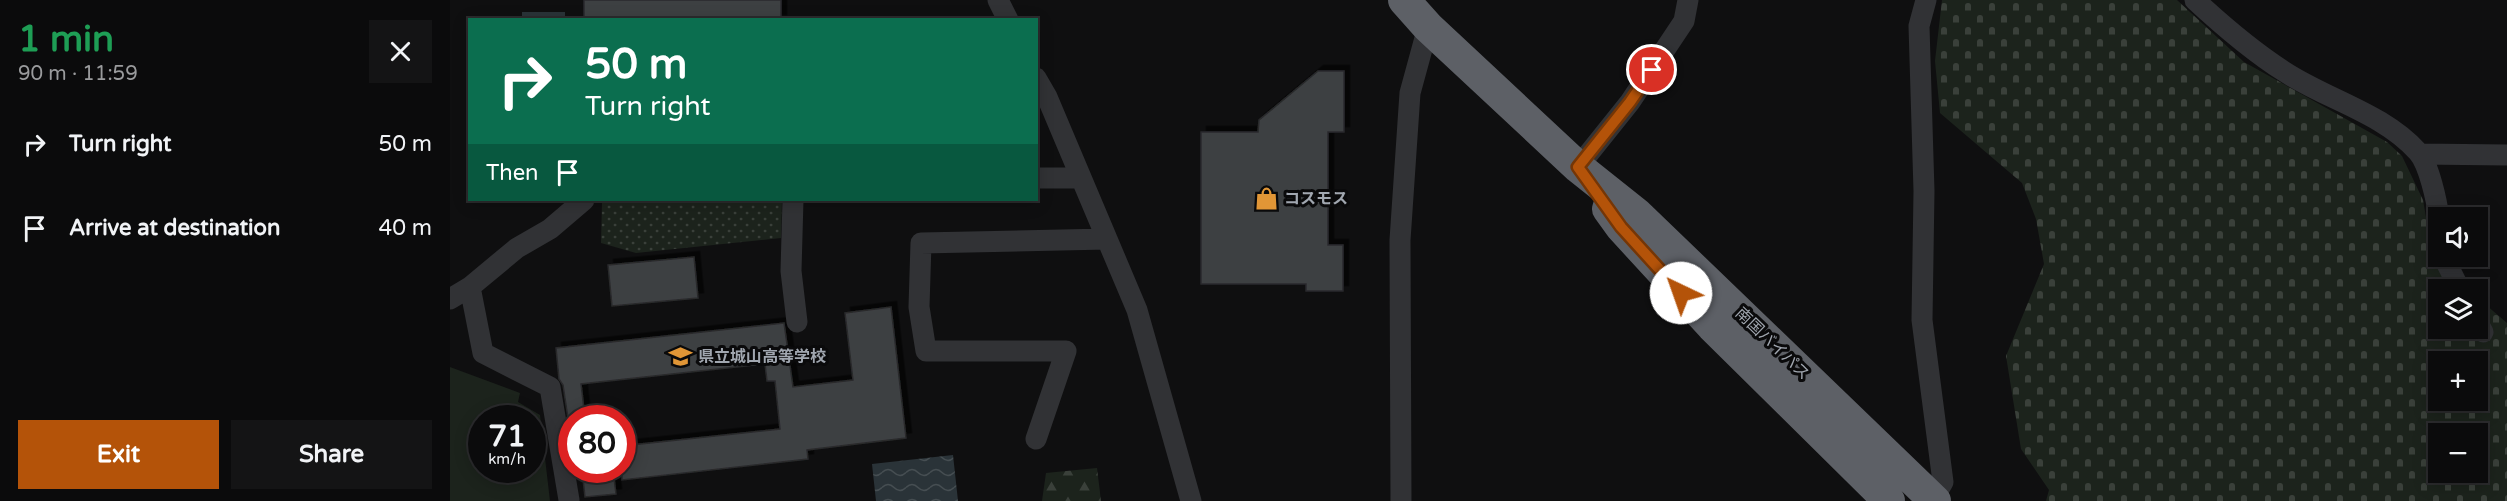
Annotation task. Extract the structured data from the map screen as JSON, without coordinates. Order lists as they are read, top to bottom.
{
  "streets": {
    "highway": ["南国バイパス"]
  },
  "places": {
    "shop": ["コスモス"],
    "school or university": ["県立城山高等学校"]
  },
  "page": {
    "heading": ["1 min", "90 m · 11:59"],
    "turn": ["50 m", "Turn right"],
    "list": [
      {
        "name": "Turn right",
        "value": "50 m"
      },
      {
        "name": "Arrive at destination",
        "value": "40 m"
      }
    ],
    "then": "Then",
    "map_buttons": ["+", "−"],
    "speed": "71 km/h",
    "limit": "80",
    "buttons": ["Exit", "Share"]
  }
}
